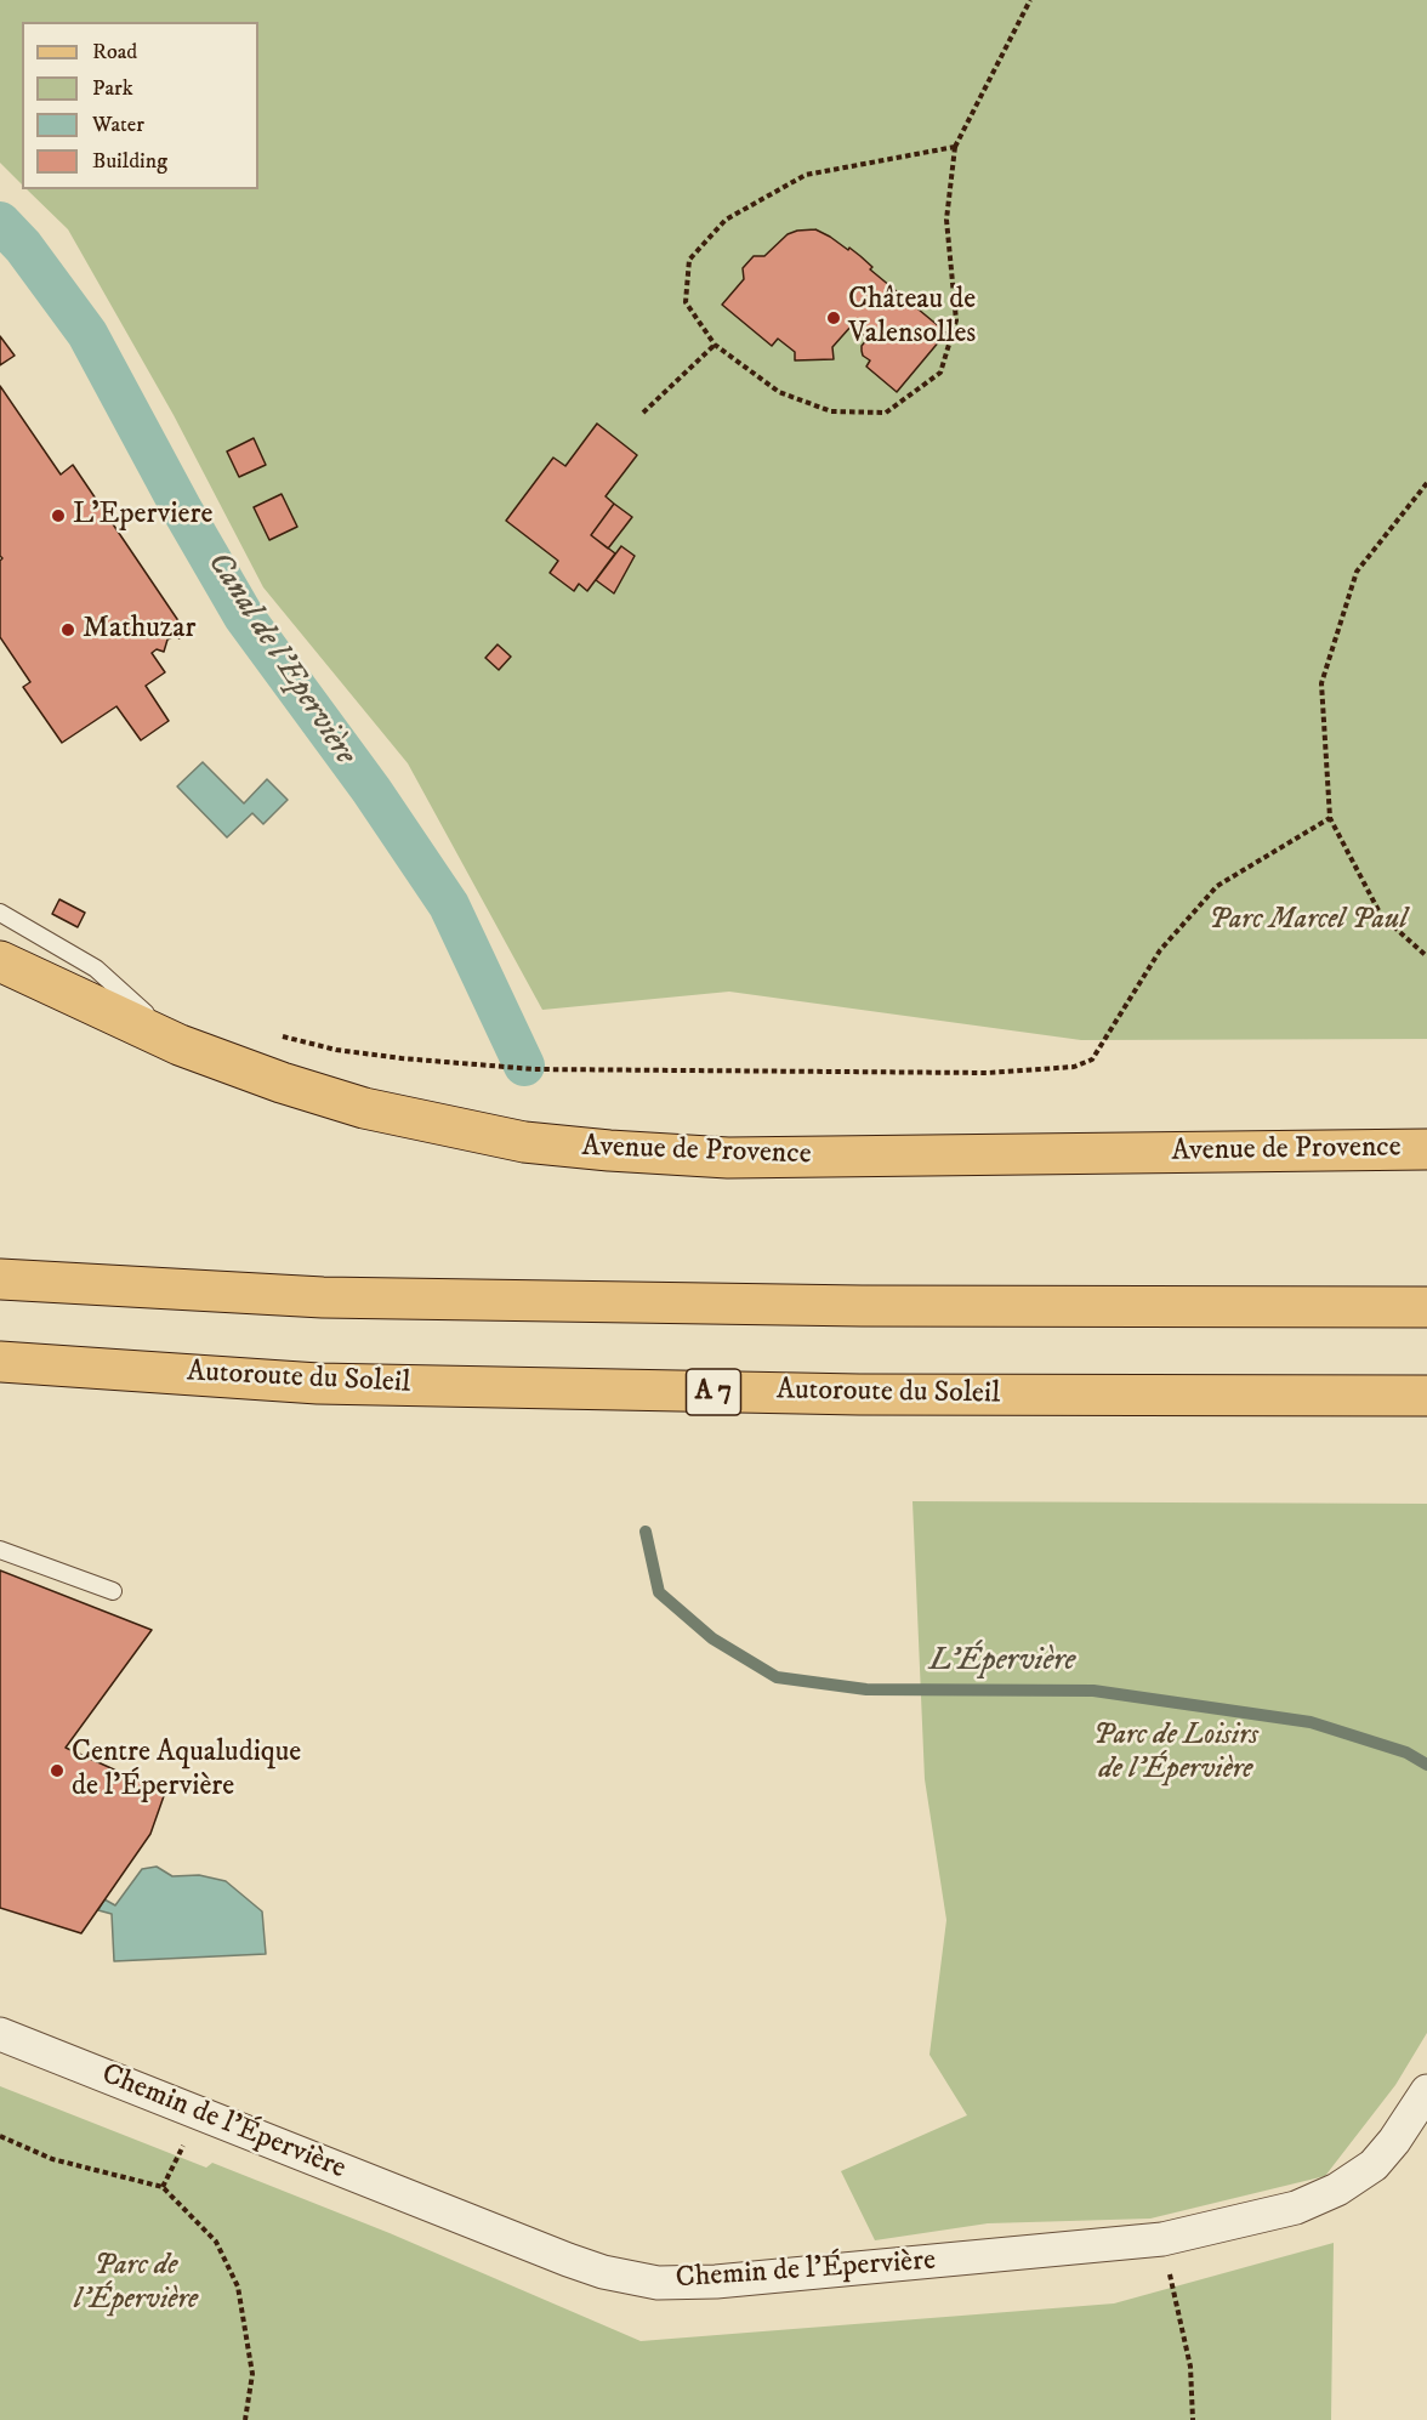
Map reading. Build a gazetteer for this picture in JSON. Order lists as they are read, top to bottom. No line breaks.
{"streets":{"main road":["Avenue de Provence","Autoroute du Soleil","A 7"],"street":["Chemin de l'Épervière"]},"water":["Canal de l'Epervière","L'Épervière"],"parks":["Parc Marcel Paul","Parc de Loisirs de l'Épervière","Parc de l'Épervière"],"places":["Château de Valensolles","L’Eperviere","Mathuzar","Centre Aqualudique de l'Épervière"],"legend":["Road","Park","Water","Building"]}
